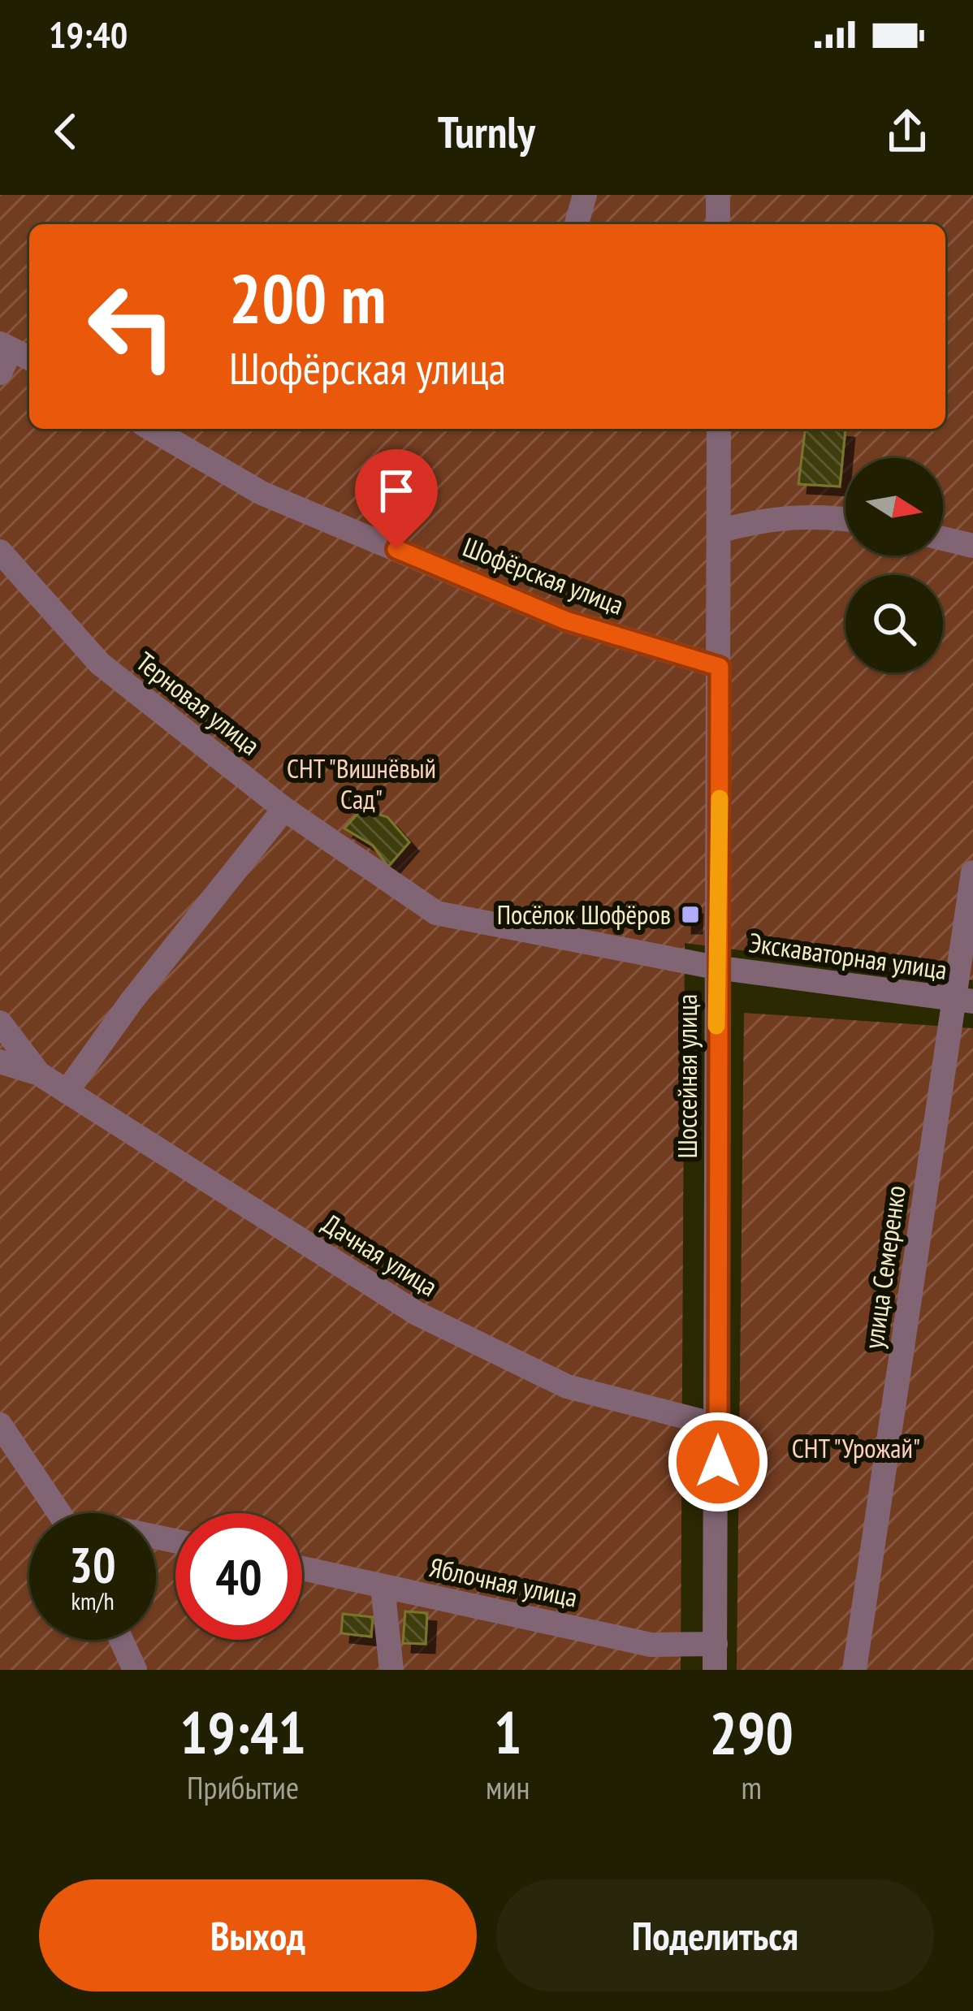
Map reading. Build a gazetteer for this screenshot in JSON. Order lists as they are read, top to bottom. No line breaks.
{"streets":{"street":["Шофёрская улица","Терновая улица","Экскаваторная улица","Шоссейная улица","Дачная улица","улица Семеренко","Яблочная улица"]},"crossings":[["Шофёрская улица","Шоссейная улица"],["Терновая улица","Экскаваторная улица"],["Терновая улица","Шоссейная улица"],["Экскаваторная улица","Шоссейная улица"],["Экскаваторная улица","улица Семеренко"],["Шоссейная улица","Дачная улица"],["Шоссейная улица","Яблочная улица"]],"parks":["СНТ \"Вишнёвый Сад\"","СНТ \"Урожай\""],"places":{"transit":["Посёлок Шофёров"]},"north":"right","page":{"status":"19:40","header":"Turnly","turn":["200 m","Шофёрская улица"],"speed":"30 km/h","limit":"40","eta":["19:41","Прибытие","1","мин","290","m"],"buttons":["Выход","Поделиться"]}}
